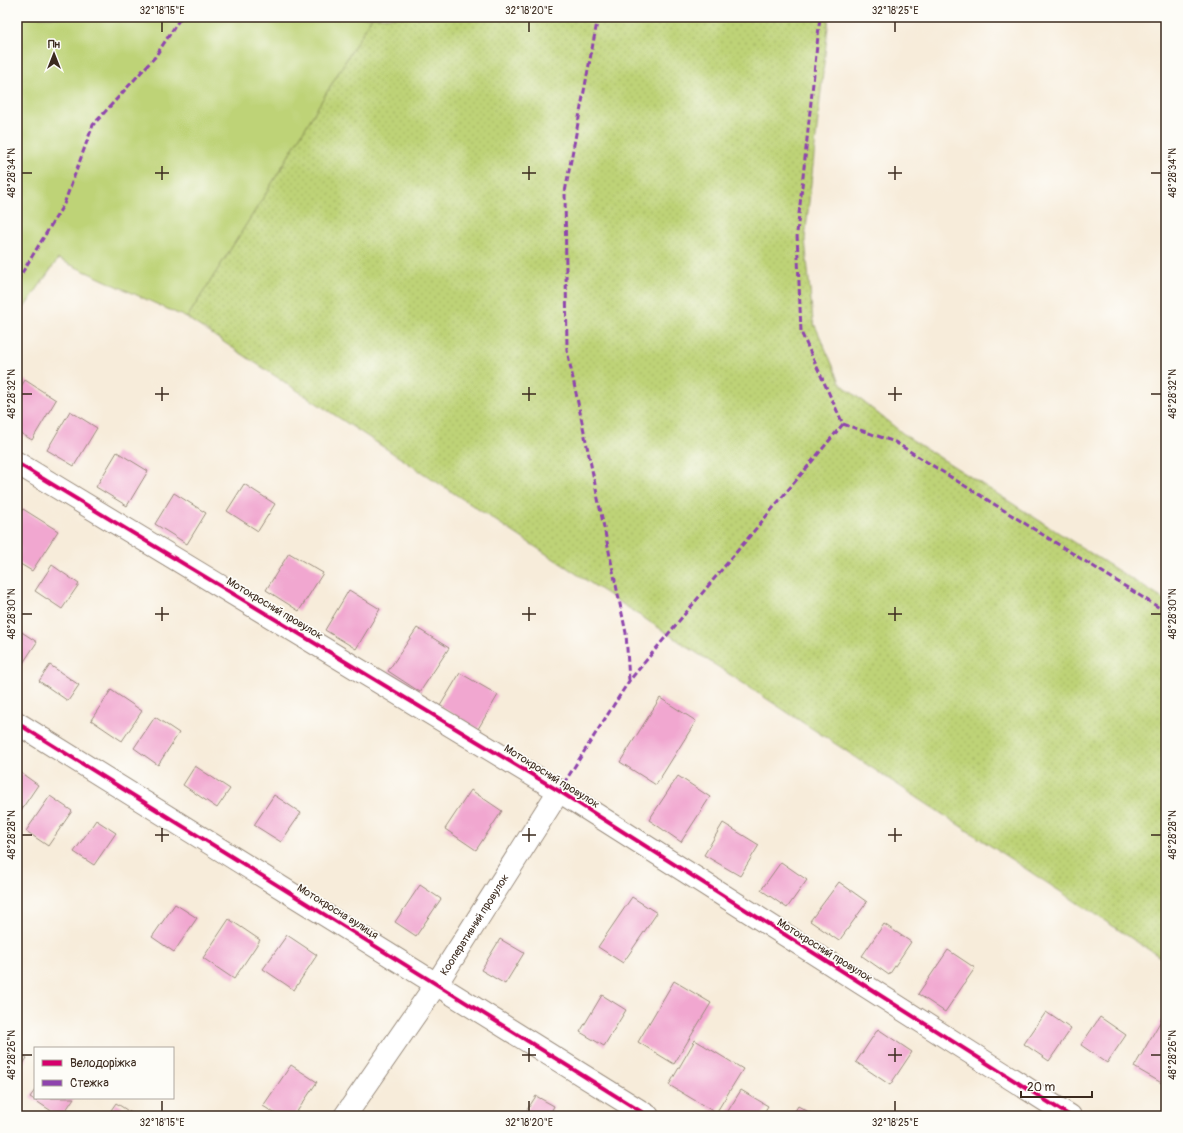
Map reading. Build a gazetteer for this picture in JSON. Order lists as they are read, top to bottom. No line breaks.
{"streets":{"street":["Мотокросний провулок","Мотокросна вулиця","Кооперативний провулок"]},"crossings":[["Мотокросний провулок","Кооперативний провулок"],["Мотокросна вулиця","Кооперативний провулок"]],"legend":["Велодоріжка","Стежка"],"scale_bar":"20 m","north":"top","coordinates":["32°18'15\"E","32°18'20\"E","32°18'25\"E","48°28'34\"N","48°28'32\"N","48°28'30\"N","48°28'28\"N","48°28'26\"N"]}
